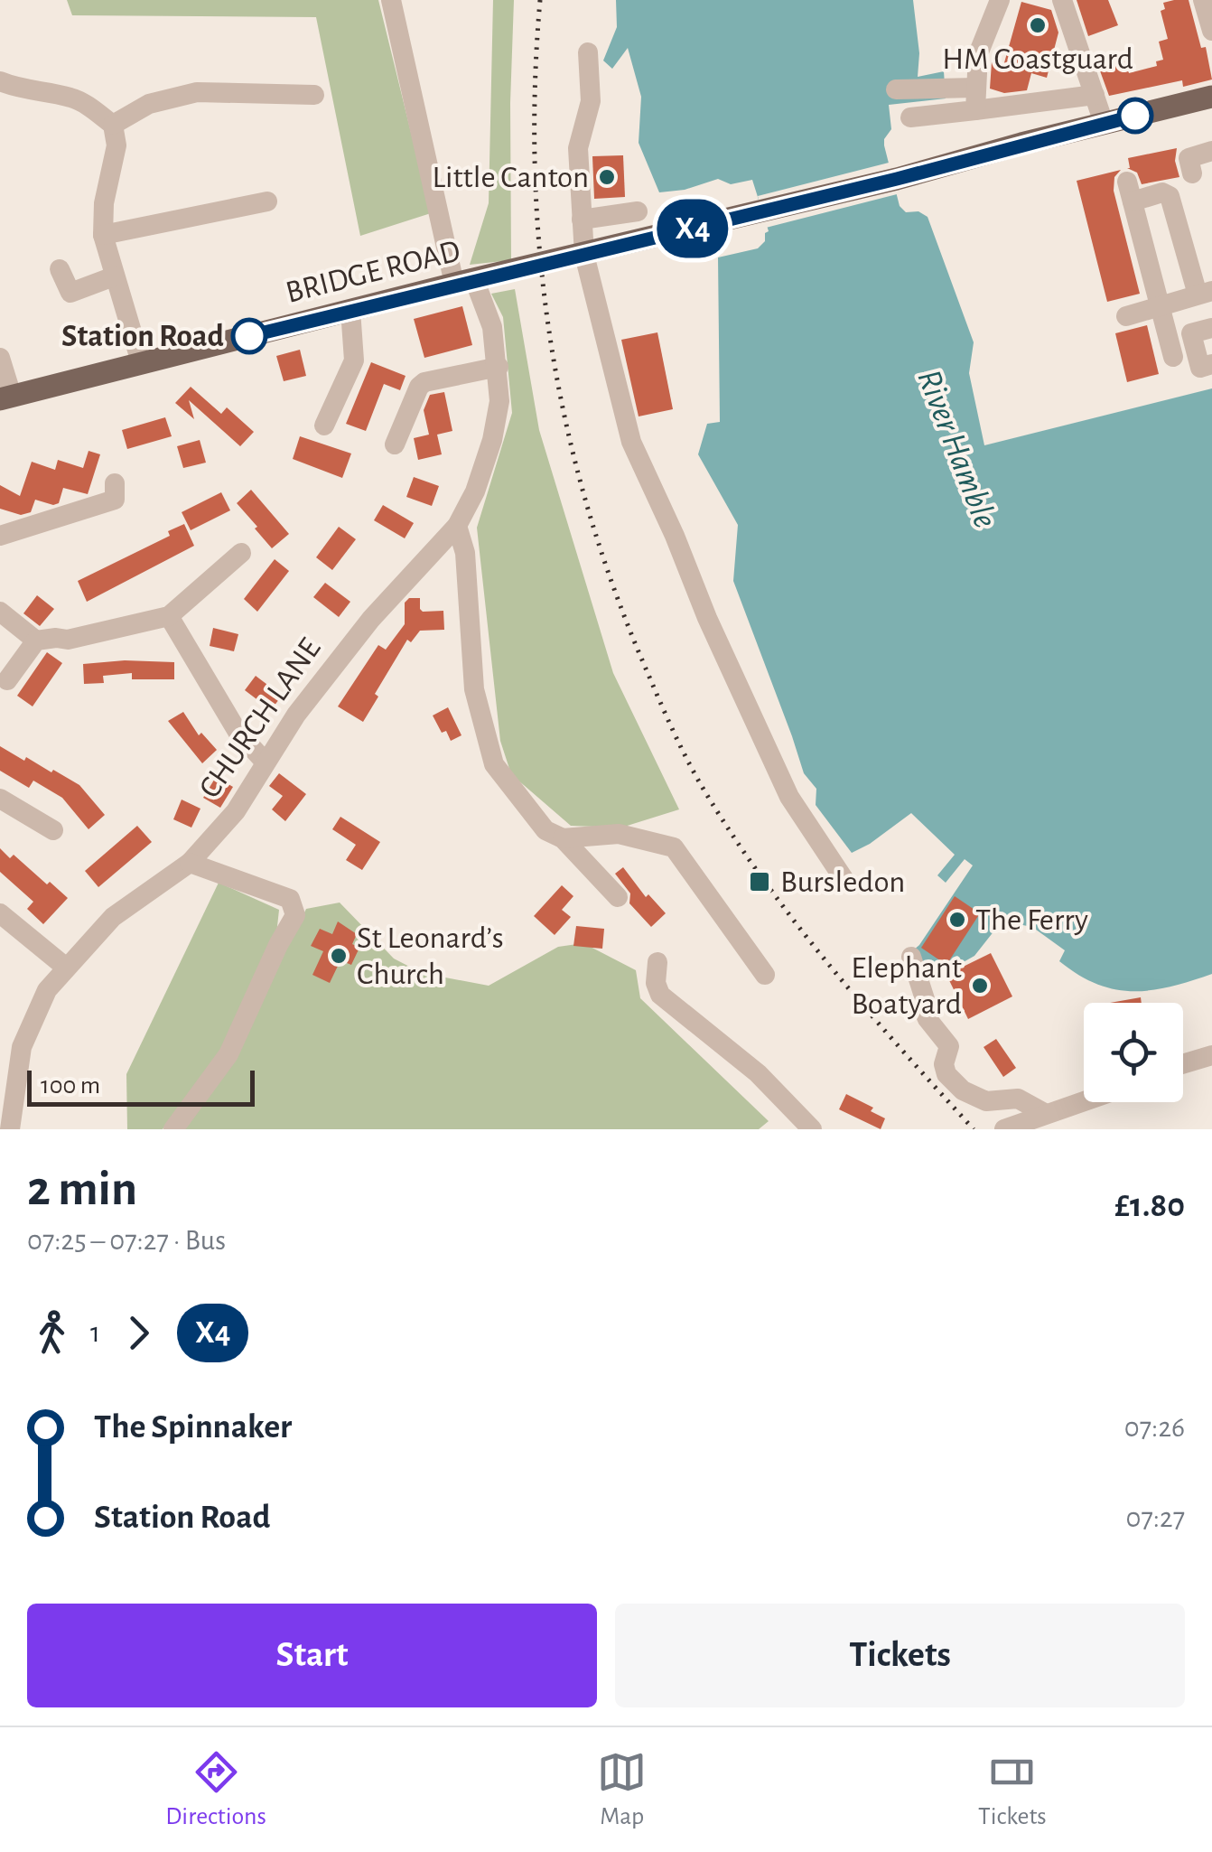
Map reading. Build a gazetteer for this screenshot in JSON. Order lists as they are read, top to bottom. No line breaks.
{"streets":{"main road":["BRIDGE ROAD"],"street":["CHURCH LANE"]},"crossings":[["BRIDGE ROAD","CHURCH LANE"]],"water":["River Hamble"],"places":{"other":["HM Coastguard","Little Canton","Station Road","The Ferry","St Leonard’s Church","Elephant Boatyard"],"transit":["Bursledon"]},"lines":["bus line X4"],"scale_bar":"100 m","page":{"on_map":"X4","scale":"100 m","heading":["2 min","07:25 – 07:27 · Bus","£1.80"],"legs":["1","X4"],"list":[{"name":"The Spinnaker","value":"07:26"},{"name":"Station Road","value":"07:27"}],"buttons":["Start","Tickets"],"tabs":["Directions","Map","Tickets"]}}
